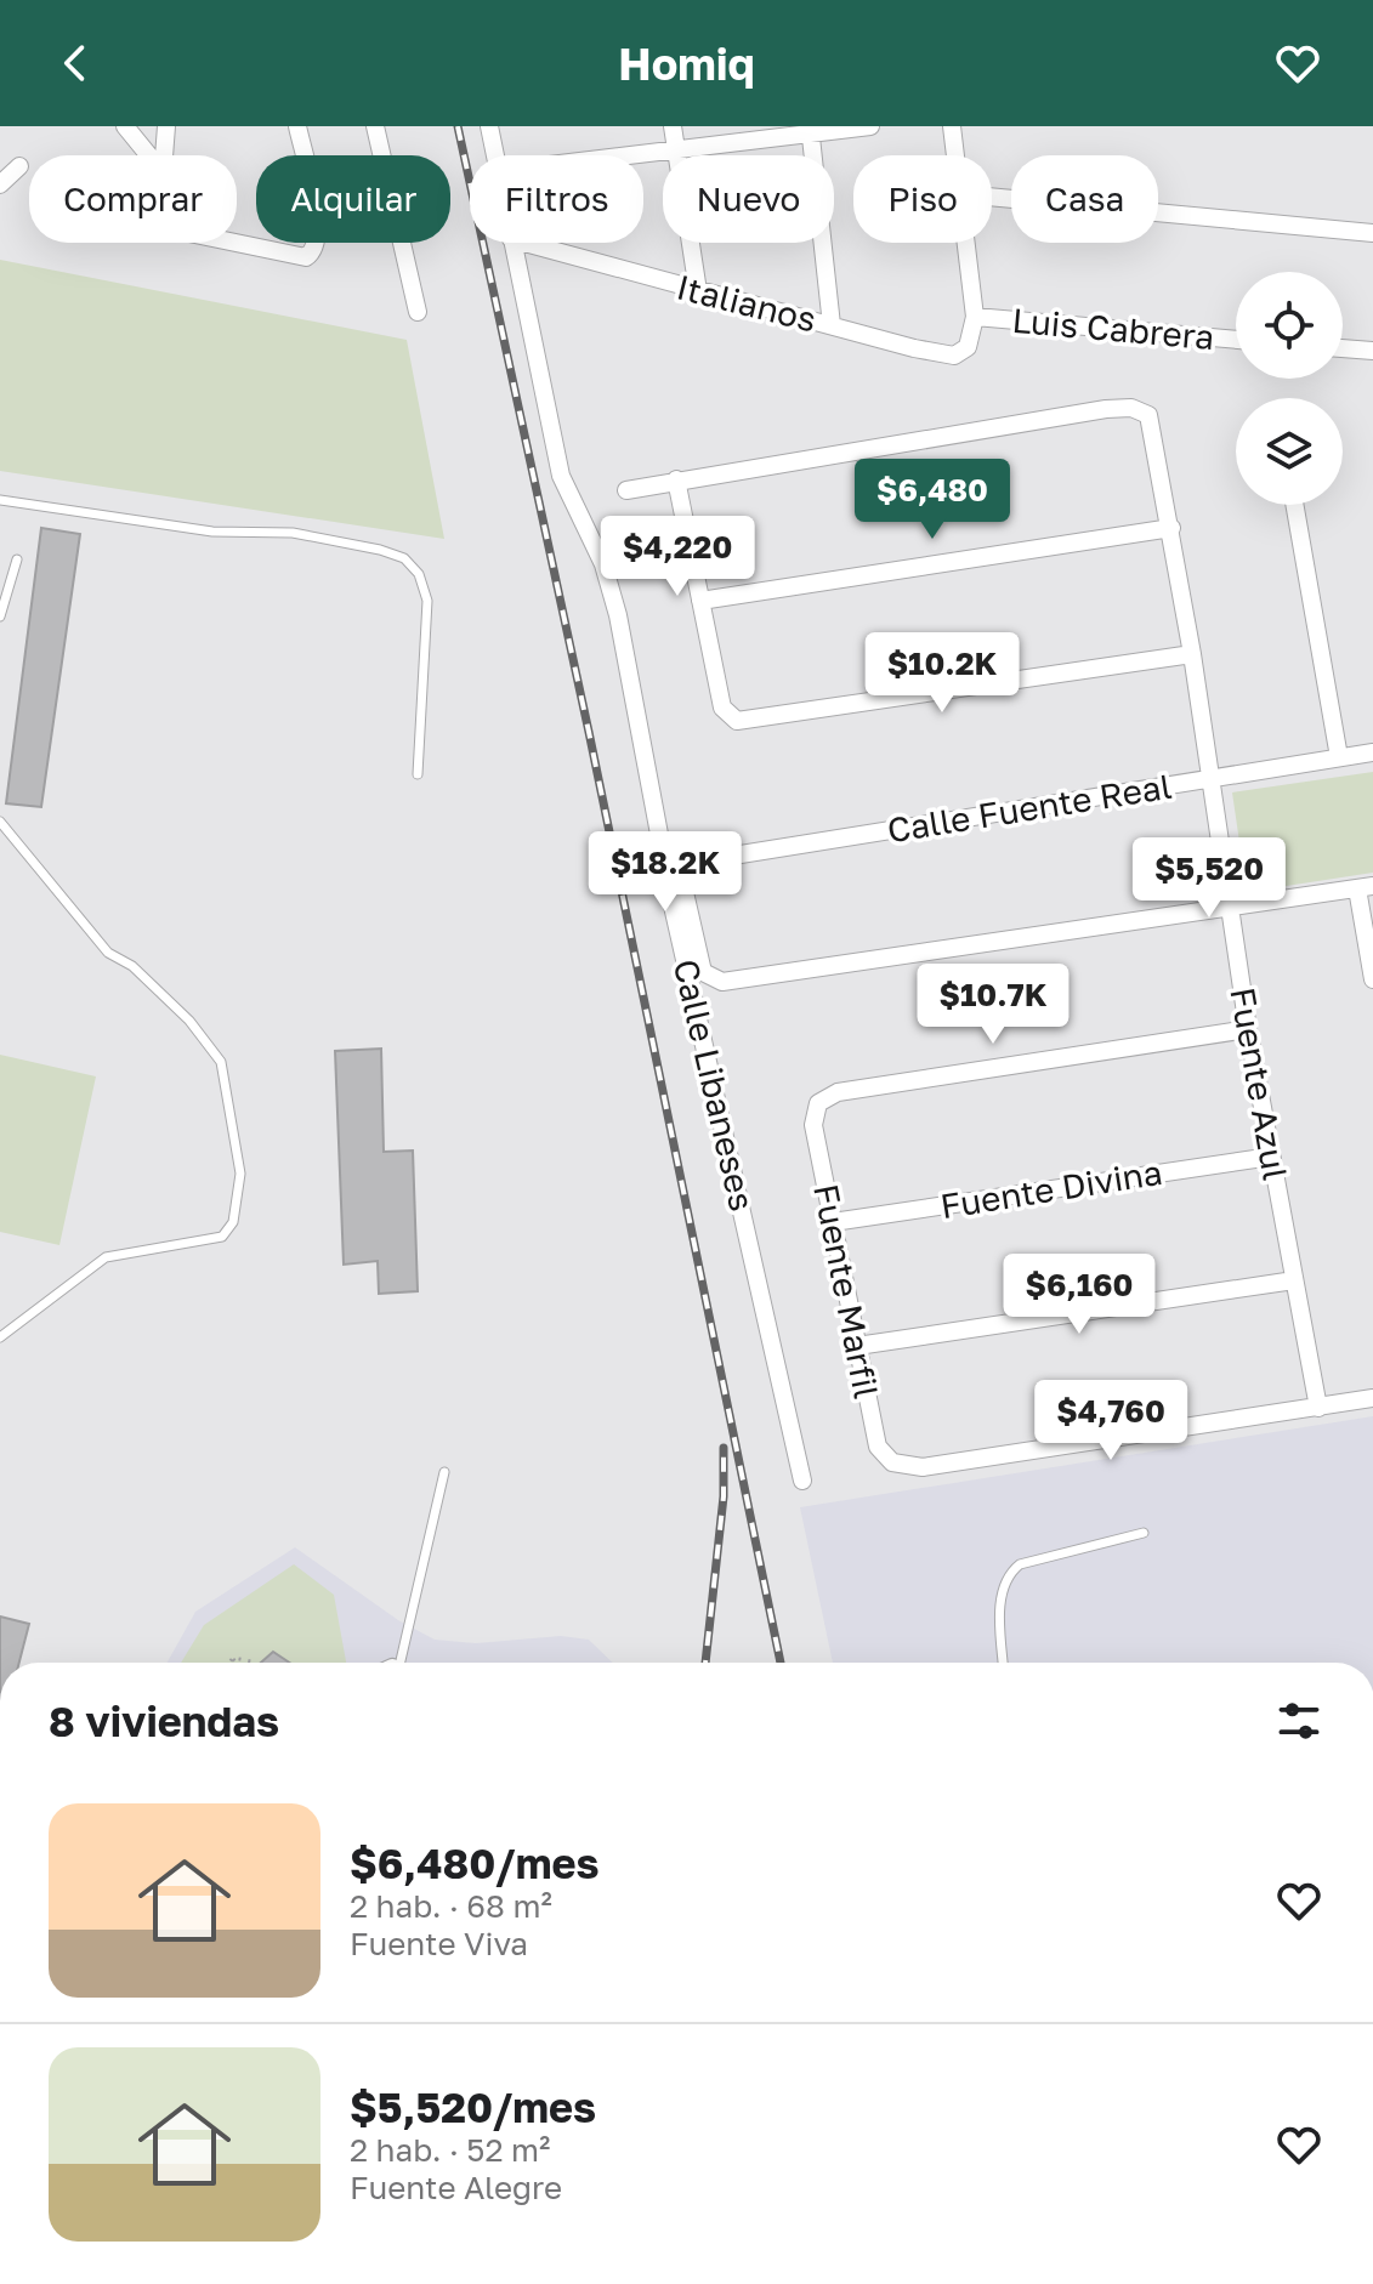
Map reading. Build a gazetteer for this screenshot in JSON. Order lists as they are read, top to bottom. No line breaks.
{"streets":{"street":["Italianos","Luis Cabrera","Calle Fuente Real","Fuente Azul","Calle Libaneses","Fuente Divina","Fuente Marfil"]},"crossings":[["Italianos","Luis Cabrera"],["Calle Fuente Real","Fuente Azul"],["Fuente Azul","Fuente Divina"],["Fuente Azul","Fuente Marfil"],["Fuente Divina","Fuente Marfil"]],"page":{"header":"Homiq","chip":["Comprar","Alquilar","Filtros","Nuevo","Piso","Casa"],"price":["$6,480","$4,220","$10.2K","$18.2K","$5,520","$10.7K","$6,160","$4,760"],"heading":"8 viviendas","list":[{"name":"$6,480/mes","note":"2 hab. · 68 m² · Fuente Viva"},{"name":"$5,520/mes","note":"2 hab. · 52 m² · Fuente Alegre"}]}}
